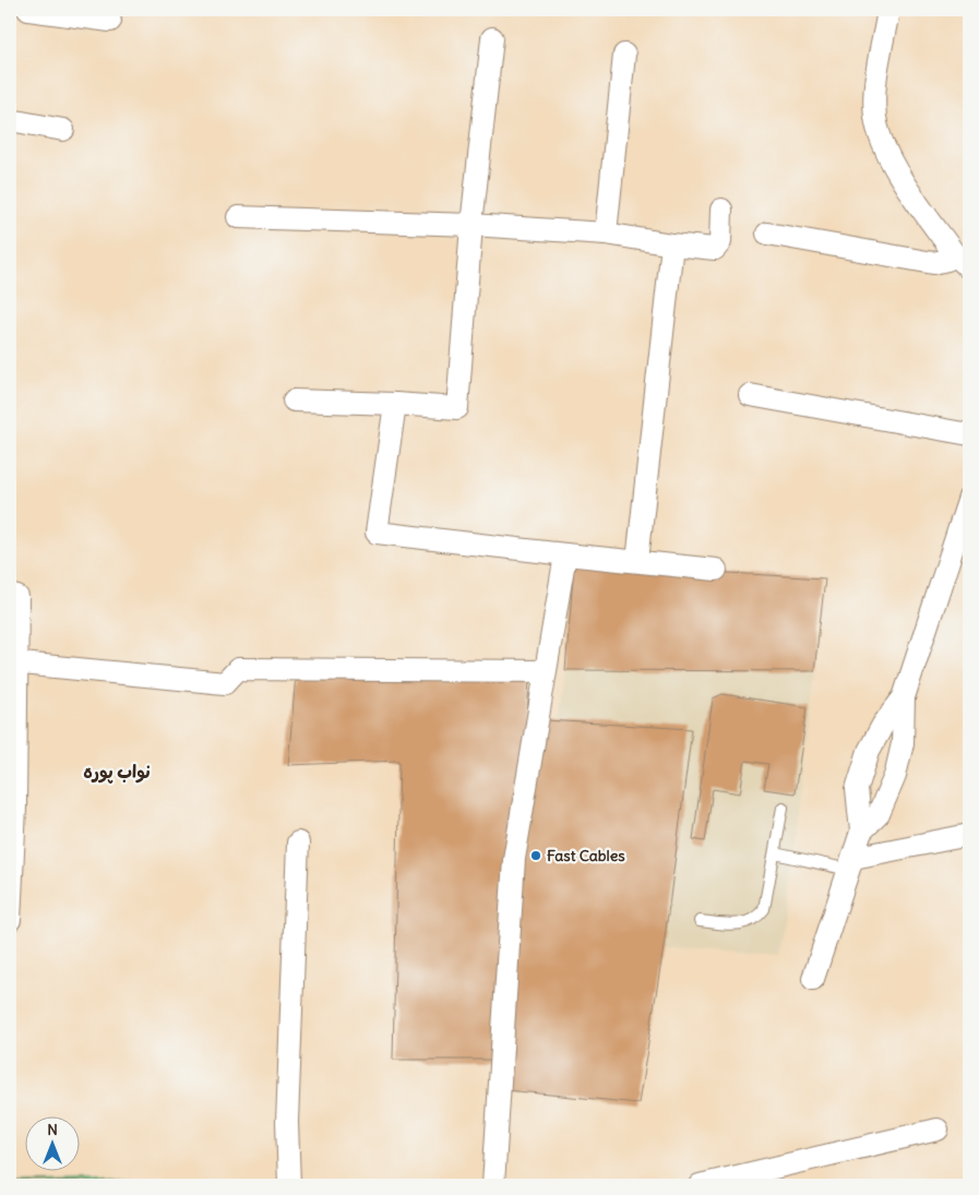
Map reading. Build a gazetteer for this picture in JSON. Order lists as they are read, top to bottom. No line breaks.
{"districts":["نواب پورہ"],"places":["Fast Cables"],"north":"top"}
